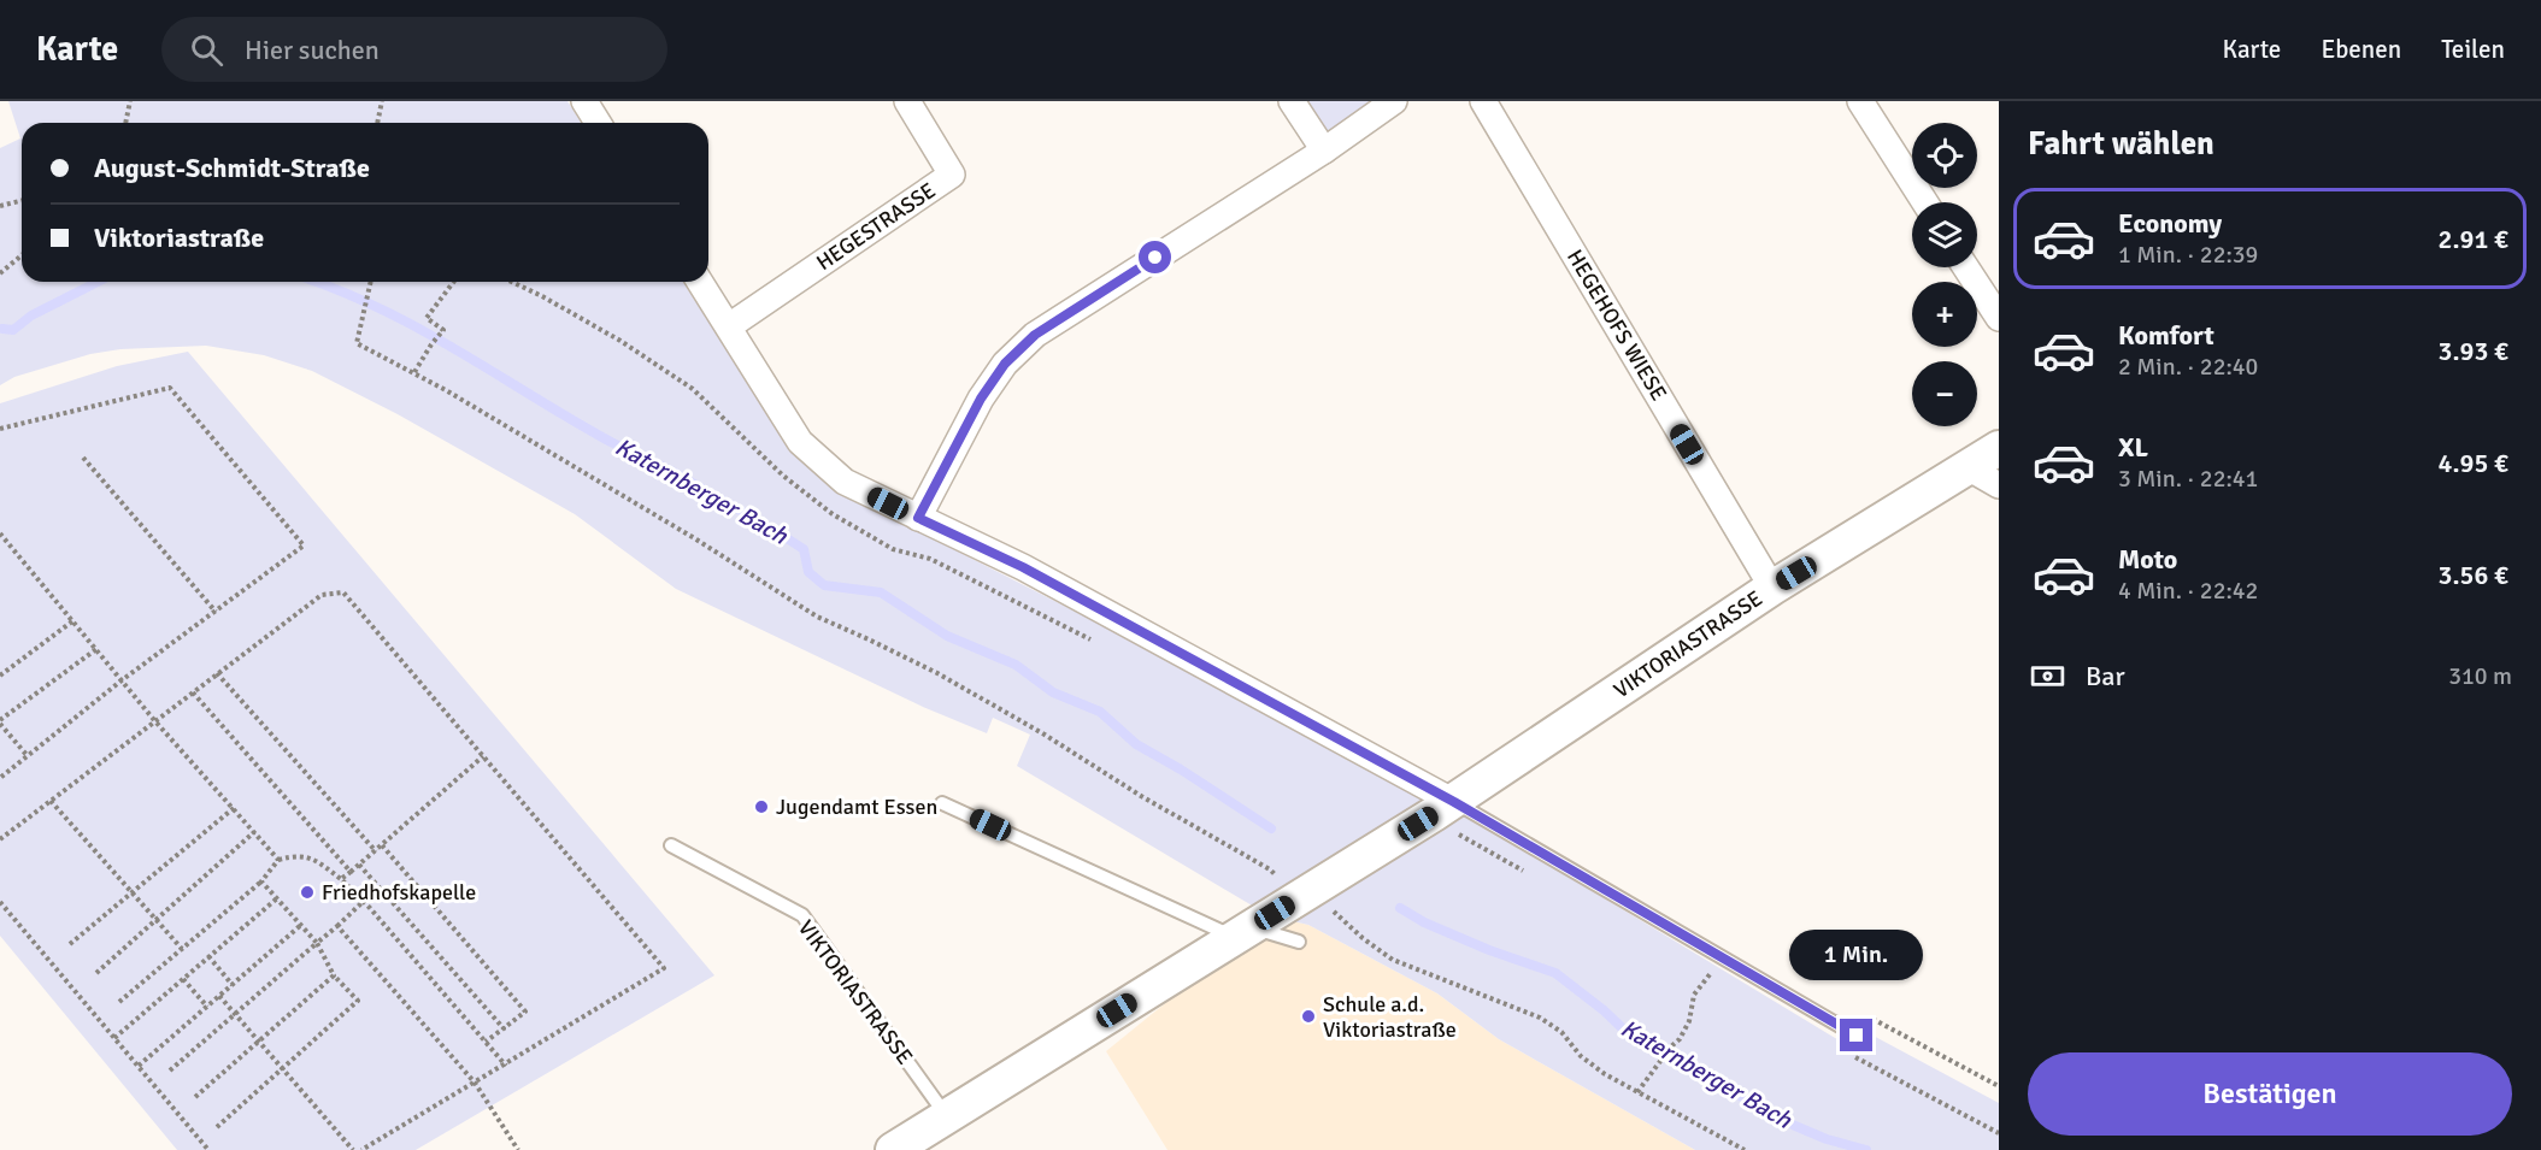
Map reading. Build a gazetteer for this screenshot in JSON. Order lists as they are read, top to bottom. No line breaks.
{"streets":{"street":["HEGESTRASSE","HEGEHOFS WIESE","VIKTORIASTRASSE"]},"crossings":[["HEGEHOFS WIESE","VIKTORIASTRASSE"]],"water":["Katernberger Bach"],"places":["Jugendamt Essen","Friedhofskapelle","Schule a.d. Viktoriastraße"],"page":{"header":"Karte","search":"Hier suchen","nav":["Karte","Ebenen","Teilen"],"heading":"Fahrt wählen","map_buttons":["+","−"],"banner":["August-Schmidt-Straße","Viktoriastraße"],"list":[{"name":"Economy","note":"1 Min. · 22:39","value":"2.91 €"},{"name":"Komfort","note":"2 Min. · 22:40","value":"3.93 €"},{"name":"XL","note":"3 Min. · 22:41","value":"4.95 €"},{"name":"Moto","note":"4 Min. · 22:42","value":"3.56 €"}],"pay":["Bar","310 m"],"bubble":"1 Min.","buttons":"Bestätigen"}}
